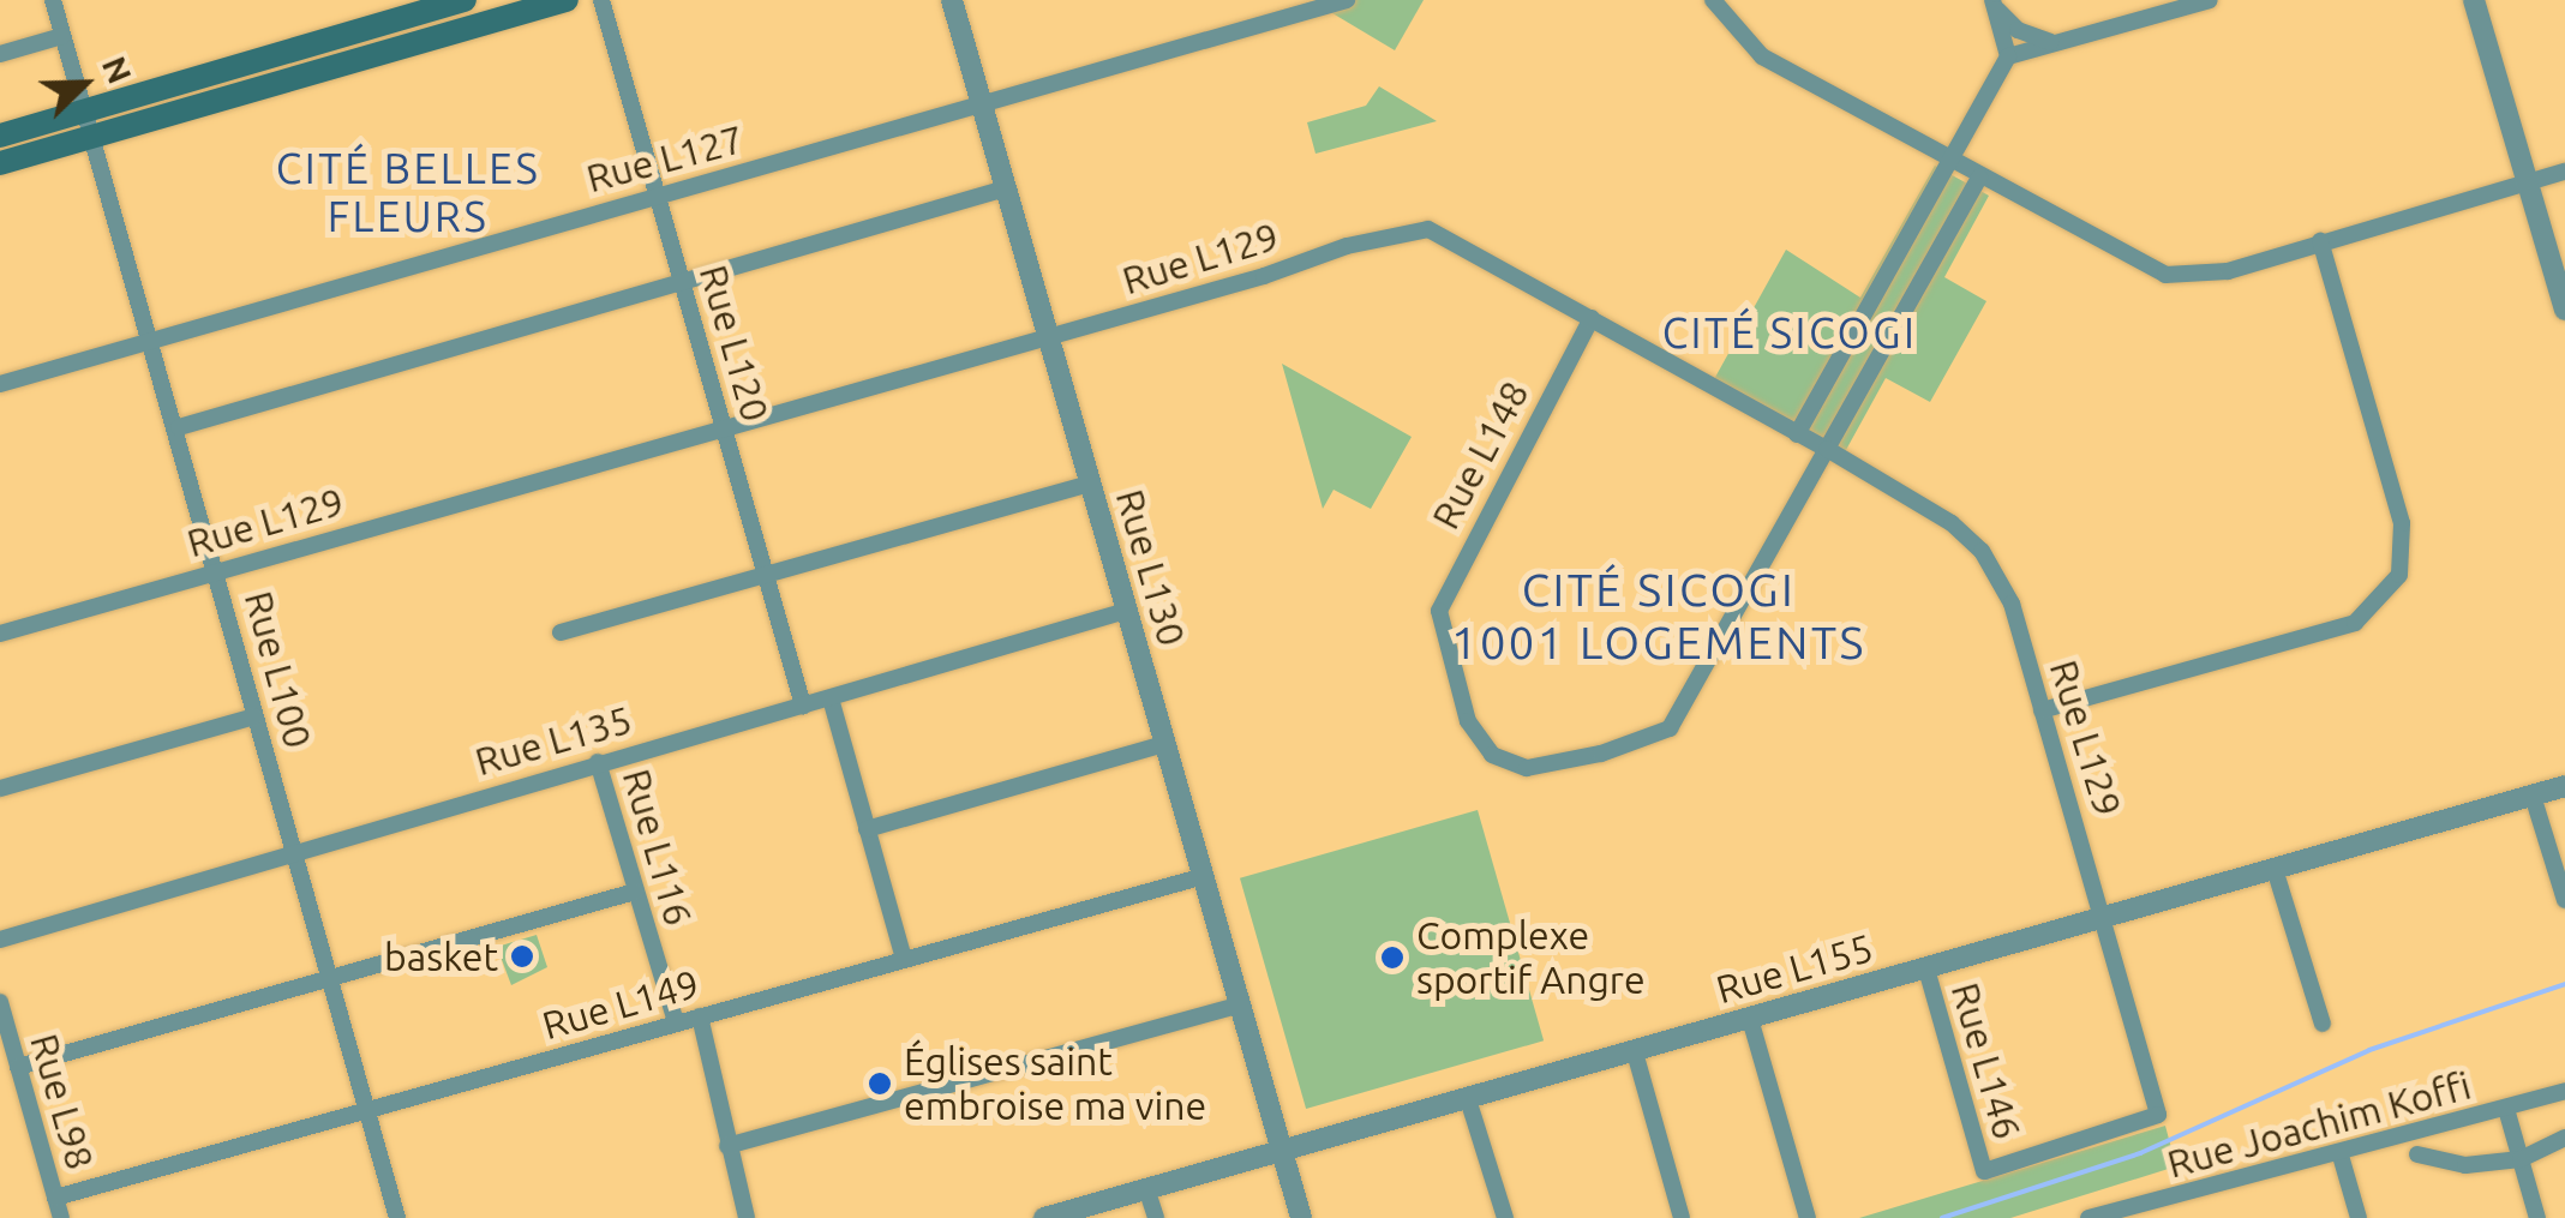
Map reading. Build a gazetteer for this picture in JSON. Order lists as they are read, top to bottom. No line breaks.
{"streets":{"street":["Rue L127","Rue L129","Rue L120","Rue L148","Rue L130","Rue L100","Rue L135","Rue L116","Rue L155","Rue L149","Rue L146","Rue L98","Rue Joachim Koffi"]},"crossings":[["Rue L127","Rue L120"],["Rue L127","Rue L130"],["Rue L127","Rue L100"],["Rue L129","Rue L120"],["Rue L129","Rue L148"],["Rue L129","Rue L130"],["Rue L129","Rue L100"],["Rue L129","Rue L155"],["Rue L129","Rue L146"],["Rue L120","Rue L135"],["Rue L130","Rue L135"],["Rue L130","Rue L155"],["Rue L130","Rue L149"],["Rue L100","Rue L135"],["Rue L100","Rue L149"],["Rue L135","Rue L116"],["Rue L116","Rue L149"],["Rue L155","Rue L146"],["Rue L149","Rue L98"]],"districts":["CITÉ BELLES FLEURS","CITÉ SICOGI","CITÉ SICOGI 1001 LOGEMENTS"],"places":["basket","Complexe sportif Angre","Églises saint embroise ma vine"],"north":"top right"}
